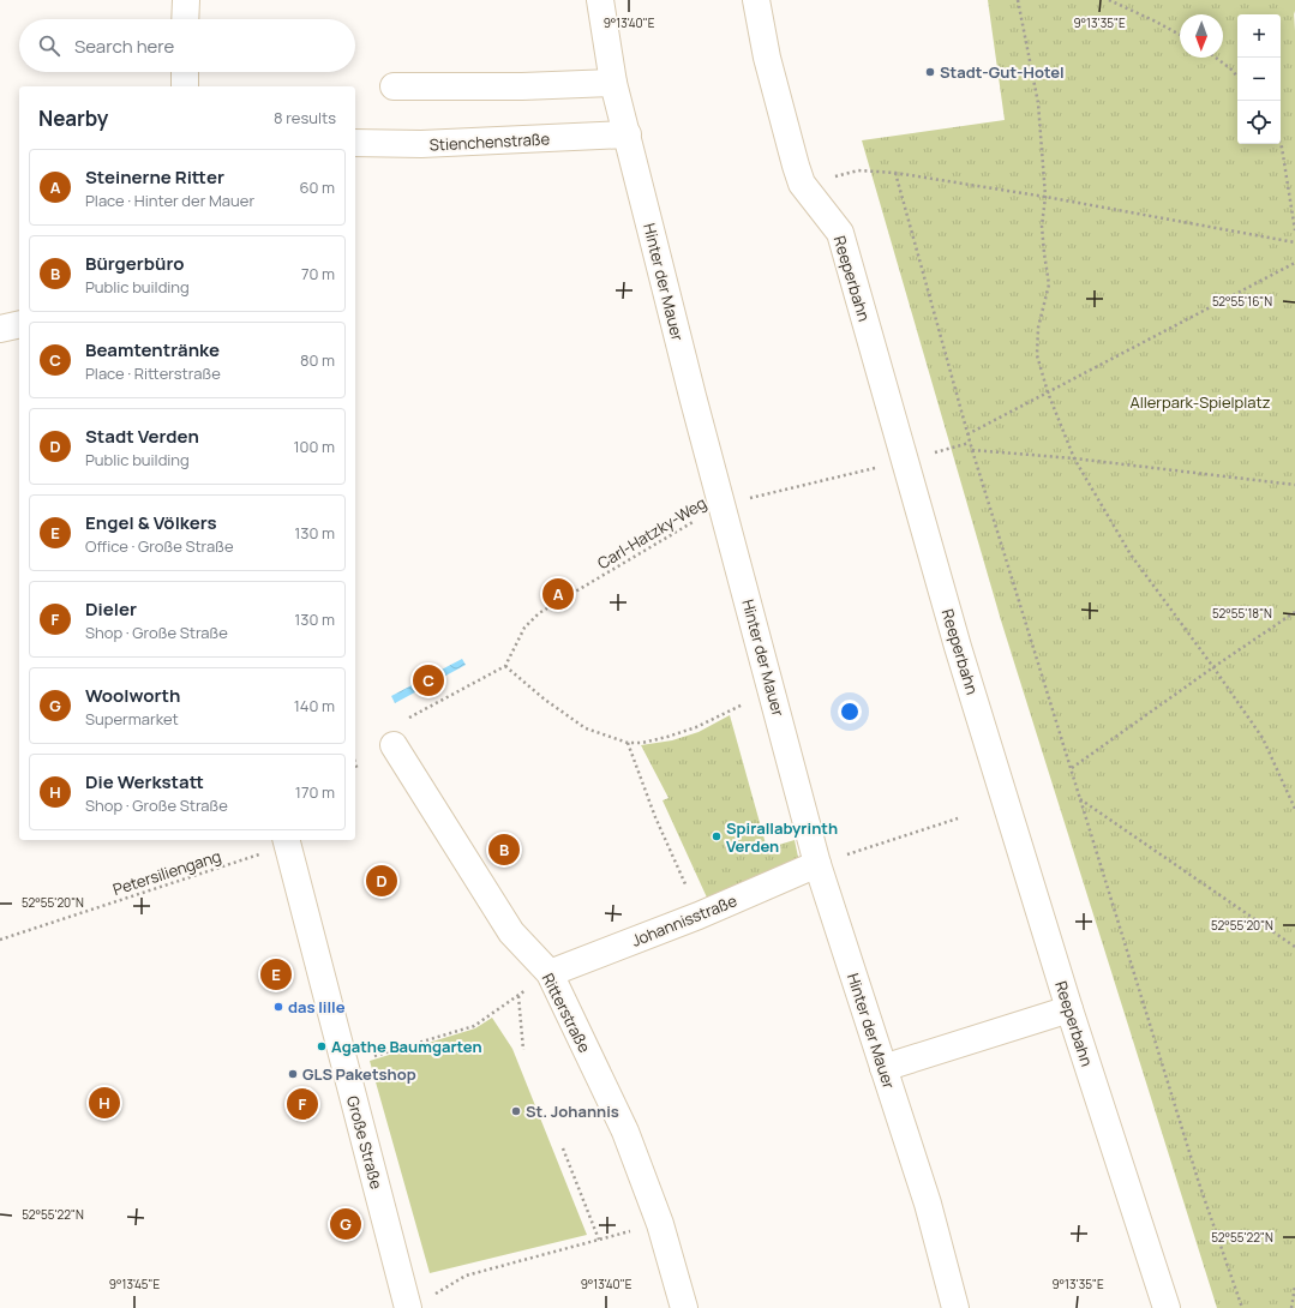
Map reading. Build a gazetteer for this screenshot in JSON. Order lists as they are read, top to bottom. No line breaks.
{"streets":{"street":["Stienchenstraße","Reeperbahn","Hinter der Mauer","Johannisstraße","Ritterstraße","Große Straße"],"path":["Carl-Hatzky-Weg","Petersiliengang"]},"crossings":[["Stienchenstraße","Hinter der Mauer"],["Reeperbahn","Carl-Hatzky-Weg"],["Hinter der Mauer","Carl-Hatzky-Weg"],["Hinter der Mauer","Johannisstraße"],["Petersiliengang","Große Straße"],["Johannisstraße","Ritterstraße"]],"parks":["Allerpark-Spielplatz"],"places":["Stadt-Gut-Hotel","Spirallabyrinth Verden","das lille","Agathe Baumgarten","GLS Paketshop","St. Johannis"],"north":"bottom","page":{"map_buttons":["+","−"],"search":"Search here","heading":["Nearby","8 results"],"list":[{"mark":"A","name":"Steinerne Ritter","note":"Place · Hinter der Mauer","value":"60 m"},{"mark":"B","name":"Bürgerbüro","note":"Public building","value":"70 m"},{"mark":"C","name":"Beamtentränke","note":"Place · Ritterstraße","value":"80 m"},{"mark":"D","name":"Stadt Verden","note":"Public building","value":"100 m"},{"mark":"E","name":"Engel & Völkers","note":"Office · Große Straße","value":"130 m"},{"mark":"F","name":"Dieler","note":"Shop · Große Straße","value":"130 m"},{"mark":"G","name":"Woolworth","note":"Supermarket","value":"140 m"},{"mark":"H","name":"Die Werkstatt","note":"Shop · Große Straße","value":"170 m"}],"pins":["A","C","B","D","E","H","F","G"]},"coordinates":["9°13'40\"E","9°13'35\"E","52°55'16\"N","52°55'18\"N","52°55'20\"N","52°55'22\"N","9°13'45\"E"]}
